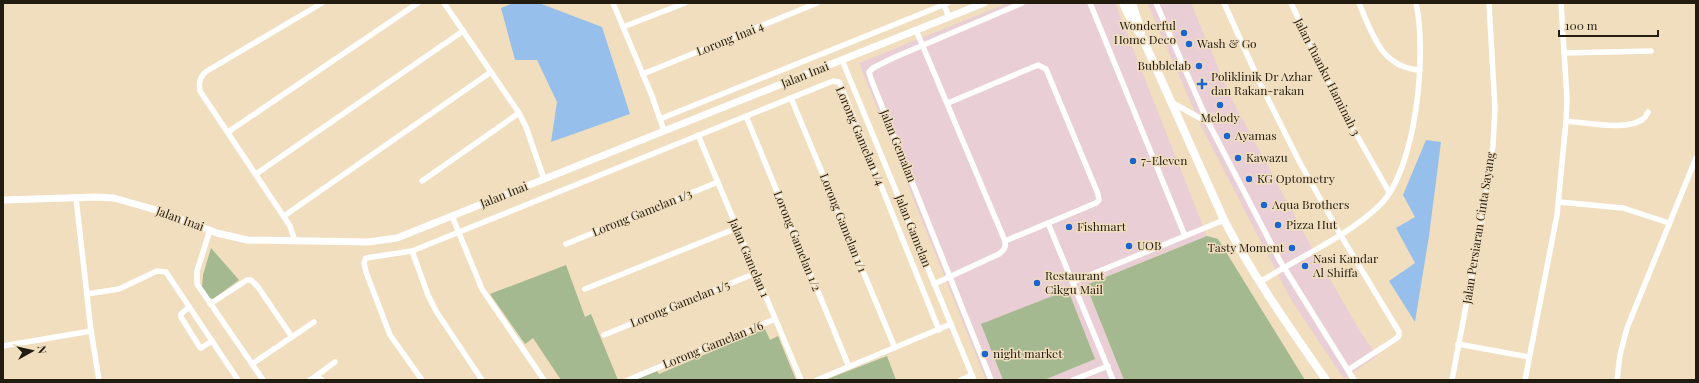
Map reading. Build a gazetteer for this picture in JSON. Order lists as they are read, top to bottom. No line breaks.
{"streets":{"street":["Lorong Inai 4","Jalan Inai","Jalan Tuanku Haminah 3","Lorong Gamelan 1/4","Jalan Gemalan","Lorong Gamelan 1/3","Lorong Gamelan 1/1","Jalan Persiaran Cinta Sayang","Jalan Gamelan","Lorong Gamelan 1/2","Jalan Gamelan 1","Lorong Gamelan 1/5","Lorong Gamelan 1/6"]},"crossings":[["Jalan Inai","Jalan Gamelan"],["Lorong Gamelan 1/4","Lorong Gamelan 1/1"],["Lorong Gamelan 1/4","Lorong Gamelan 1/2"],["Lorong Gamelan 1/4","Jalan Gamelan 1"],["Lorong Gamelan 1/3","Jalan Gamelan 1"],["Jalan Gamelan 1","Lorong Gamelan 1/5"],["Jalan Gamelan 1","Lorong Gamelan 1/6"]],"places":{"other":["Wonderful Home Deco","Wash & Go","Bubblelab","Melody","Ayamas","Kawazu","7-Eleven","KG Optometry","Aqua Brothers","Pizza Hut","Fishmart","UOB","Tasty Moment","Nasi Kandar Al Shiffa","Restaurant Cikgu Mail","night market"],"health":["Poliklinik Dr Azhar dan Rakan-rakan"]},"scale_bar":"100 m","north":"right"}
